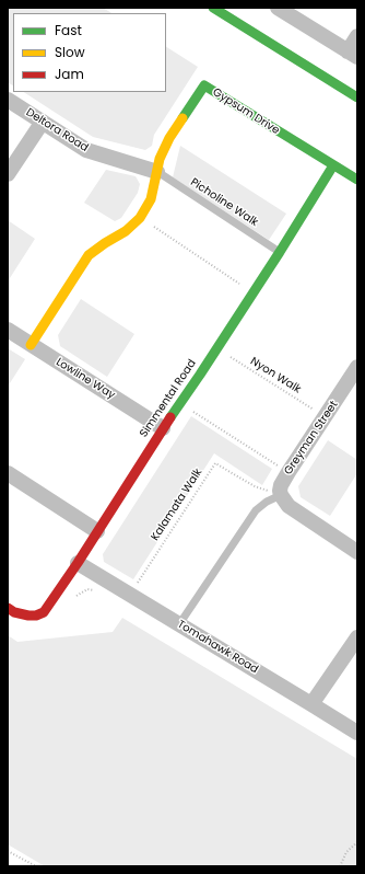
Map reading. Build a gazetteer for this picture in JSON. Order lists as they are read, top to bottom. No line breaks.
{"streets":{"street":["Gypsum Drive","Deltora Road","Lowline Way","Simmental Road","Greyman Street","Tomahawk Road"],"lane":["Picholine Walk"],"path":["Nyon Walk","Kalamata Walk"]},"crossings":[["Gypsum Drive","Deltora Road"],["Gypsum Drive","Picholine Walk"],["Gypsum Drive","Lowline Way"],["Gypsum Drive","Simmental Road"],["Deltora Road","Picholine Walk"],["Picholine Walk","Simmental Road"],["Nyon Walk","Simmental Road"],["Nyon Walk","Greyman Street"],["Lowline Way","Simmental Road"],["Simmental Road","Tomahawk Road"],["Kalamata Walk","Tomahawk Road"]],"legend":["Fast","Slow","Jam"]}
